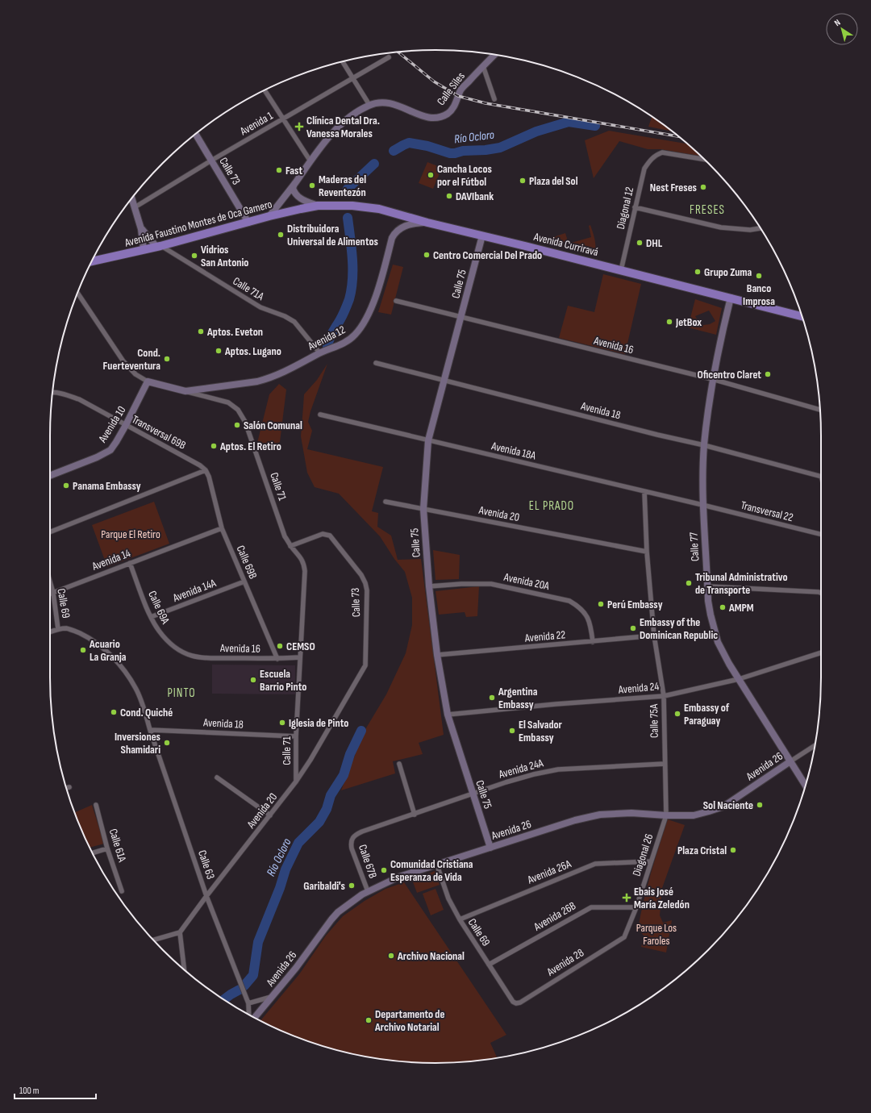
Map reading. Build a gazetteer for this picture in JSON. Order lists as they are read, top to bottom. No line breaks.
{"streets":{"highway":["Avenida Faustino Montes de Oca Gamero","Avenida Curriravá"],"street":["Calle Siles","Avenida 1","Calle 73","Diagonal 12","Calle 75","Calle 71A","Avenida 12","Avenida 16","Avenida 18","Avenida 10","Transversal 69B","Avenida 18A","Calle 71","Transversal 22","Avenida 20","Calle 77","Avenida 14","Calle 69B","Avenida 20A","Avenida 14A","Calle 69","Calle 69A","Avenida 22","Avenida 24","Calle 75A","Avenida 26","Avenida 24A","Calle 61A","Diagonal 26","Calle 67B","Calle 63","Avenida 26A","Avenida 26B","Avenida 28"]},"crossings":[["Calle Siles","Avenida Faustino Montes de Oca Gamero"],["Avenida 1","Calle 73"],["Calle 73","Avenida Faustino Montes de Oca Gamero"],["Calle 73","Calle 71"],["Calle 73","Avenida 20"],["Diagonal 12","Avenida Curriravá"],["Avenida Faustino Montes de Oca Gamero","Avenida Curriravá"],["Avenida Faustino Montes de Oca Gamero","Calle 71A"],["Avenida Curriravá","Calle 75"],["Avenida Curriravá","Avenida 12"],["Avenida Curriravá","Calle 77"],["Calle 75","Avenida 16"],["Calle 75","Avenida 18"],["Calle 75","Avenida 18A"],["Calle 75","Avenida 20"],["Calle 75","Avenida 20A"],["Calle 75","Avenida 22"],["Calle 75","Avenida 24"],["Calle 75","Avenida 26"],["Calle 75","Avenida 24A"],["Calle 71A","Avenida 12"],["Avenida 12","Calle 71"],["Avenida 16","Calle 71"],["Avenida 16","Calle 77"],["Avenida 16","Calle 69B"],["Avenida 16","Calle 69A"],["Avenida 18","Calle 71"],["Avenida 18","Calle 77"],["Avenida 18","Calle 63"],["Avenida 10","Transversal 69B"],["Avenida 10","Calle 71"],["Transversal 69B","Calle 69B"],["Avenida 18A","Transversal 22"],["Avenida 18A","Calle 77"],["Avenida 18A","Calle 75A"],["Calle 71","Avenida 20"],["Transversal 22","Calle 77"],["Avenida 20","Calle 75A"],["Avenida 20","Calle 63"],["Calle 77","Avenida 24"],["Calle 77","Avenida 26"],["Avenida 14","Calle 69B"],["Avenida 14","Calle 69"],["Avenida 14","Calle 69A"],["Calle 69B","Avenida 14A"],["Avenida 20A","Avenida 22"],["Avenida 14A","Calle 69A"],["Calle 69","Avenida 26"],["Calle 69","Calle 63"],["Calle 69","Avenida 26A"],["Calle 69","Avenida 26B"],["Calle 69","Avenida 28"],["Avenida 22","Calle 75A"],["Avenida 24","Calle 75A"],["Calle 75A","Avenida 26"],["Calle 75A","Avenida 24A"],["Calle 75A","Diagonal 26"],["Avenida 26","Diagonal 26"],["Avenida 26","Calle 67B"],["Avenida 24A","Calle 67B"],["Diagonal 26","Avenida 26A"],["Diagonal 26","Avenida 26B"],["Diagonal 26","Avenida 28"]],"districts":["FRESES","EL PRADO","PINTO"],"water":["Río Ocloro"],"parks":["Parque El Retiro","Parque Los Faroles"],"places":{"health":["Clínica Dental Dra. Vanessa Morales","Ebais José María Zeledón"],"other":["Fast","Cancha Locos por el Fútbol","Plaza del Sol","Maderas del Reventezón","Nest Freses","DAVIbank","Distribuidora Universal de Alimentos","DHL","Centro Comercial Del Prado","Vidrios San Antonio","Grupo Zuma","Banco Improsa","JetBox","Aptos. Eveton","Aptos. Lugano","Cond. Fuerteventura","Oficentro Claret","Salón Comunal","Aptos. El Retiro","Panama Embassy","Tribunal Administrativo de Transporte","Perú Embassy","AMPM","Embassy of the Dominican Republic","CEMSO","Acuario La Granja","Escuela Barrio Pinto","Argentina Embassy","Cond. Quiché","Embassy of Paraguay","Iglesia de Pinto","El Salvador Embassy","Inversiones Shamidari","Sol Naciente","Plaza Cristal","Comunidad Cristiana Esperanza de Vida","Garibaldi's","Archivo Nacional","Departamento de Archivo Notarial"]},"scale_bar":"100 m","north":"top left"}
